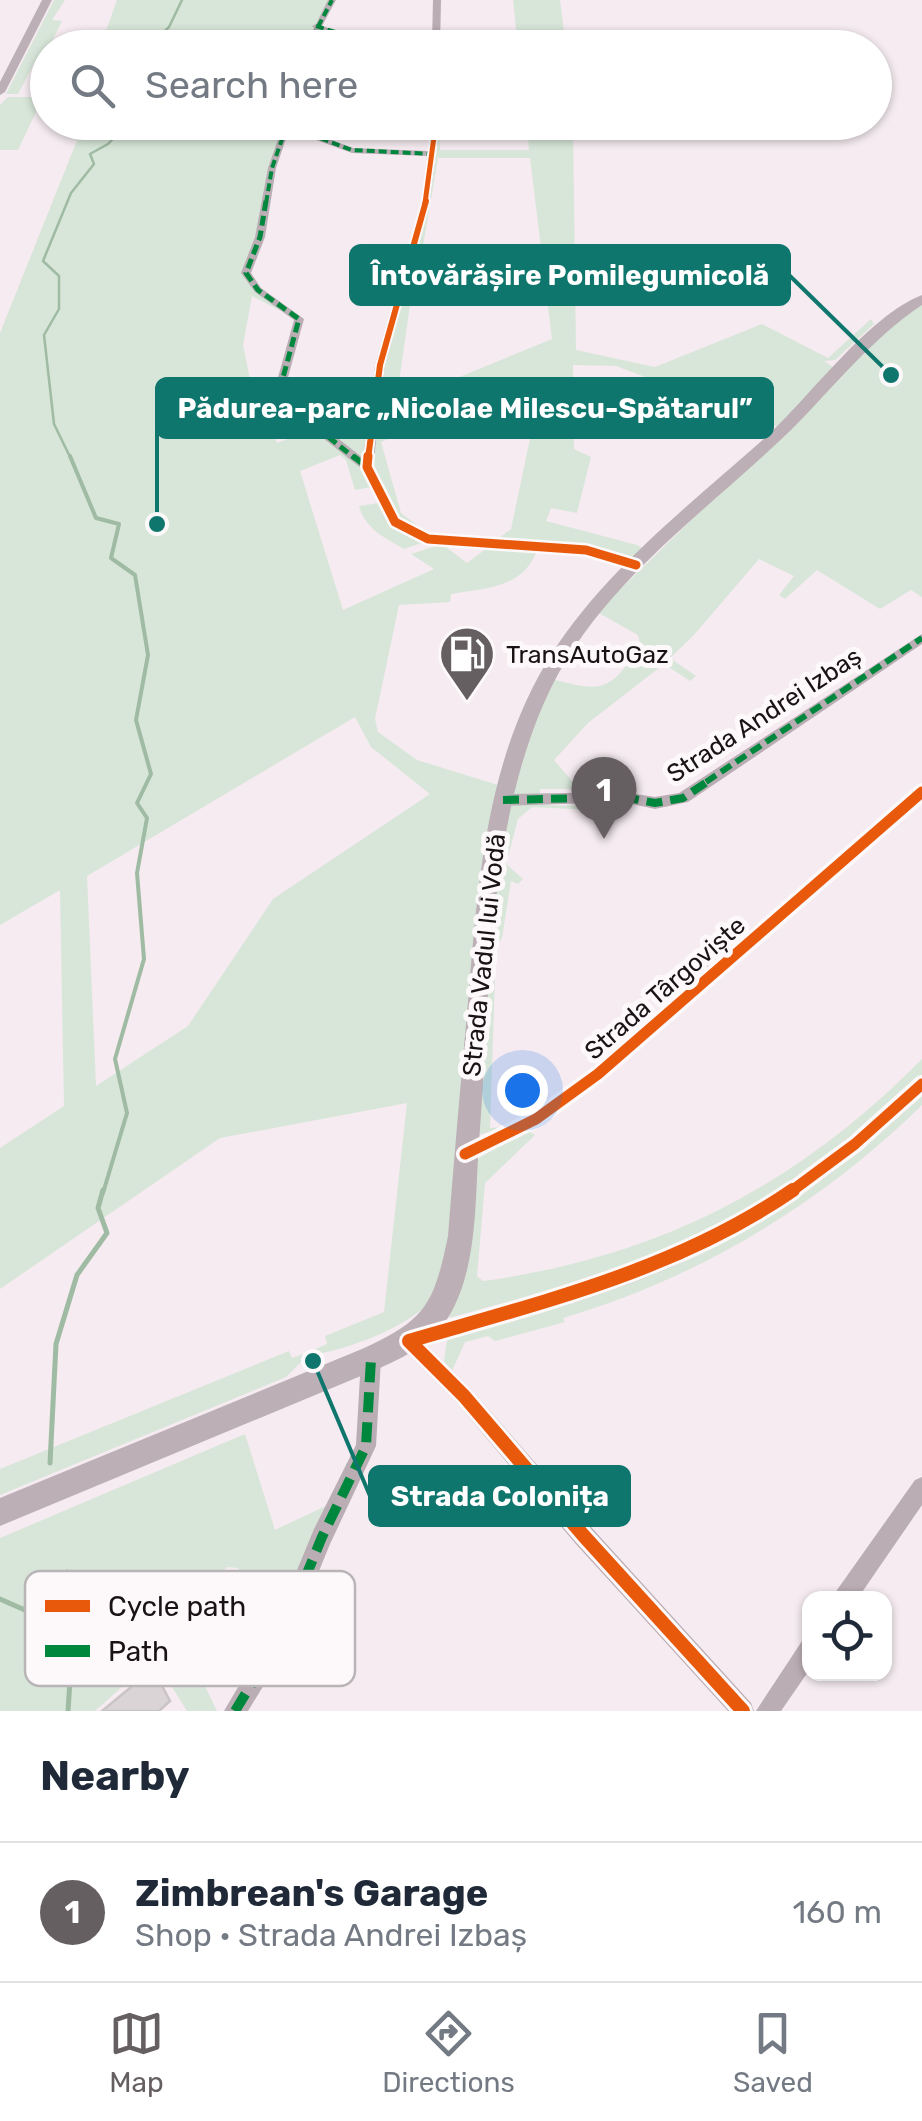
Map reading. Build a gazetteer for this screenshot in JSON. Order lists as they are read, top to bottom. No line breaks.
{"streets":{"main road":["Strada Vadul lui Vodă"],"street":["Strada Andrei Izbaș","Strada Târgoviște"]},"crossings":[["Strada Andrei Izbaș","Strada Vadul lui Vodă"],["Strada Vadul lui Vodă","Strada Târgoviște"]],"places":{"other":["Întovărășire Pomilegumicolă","Pădurea-parc „Nicolae Milescu-Spătarul”","Strada Colonița"],"fuel station":["TransAutoGaz"]},"legend":["Cycle path","Path"],"page":{"search":"Search here","pins":"1","heading":"Nearby","list":[{"mark":"1","name":"Zimbrean's Garage","note":"Shop · Strada Andrei Izbaș","value":"160 m"}],"nav":["Map","Directions","Saved"]}}
